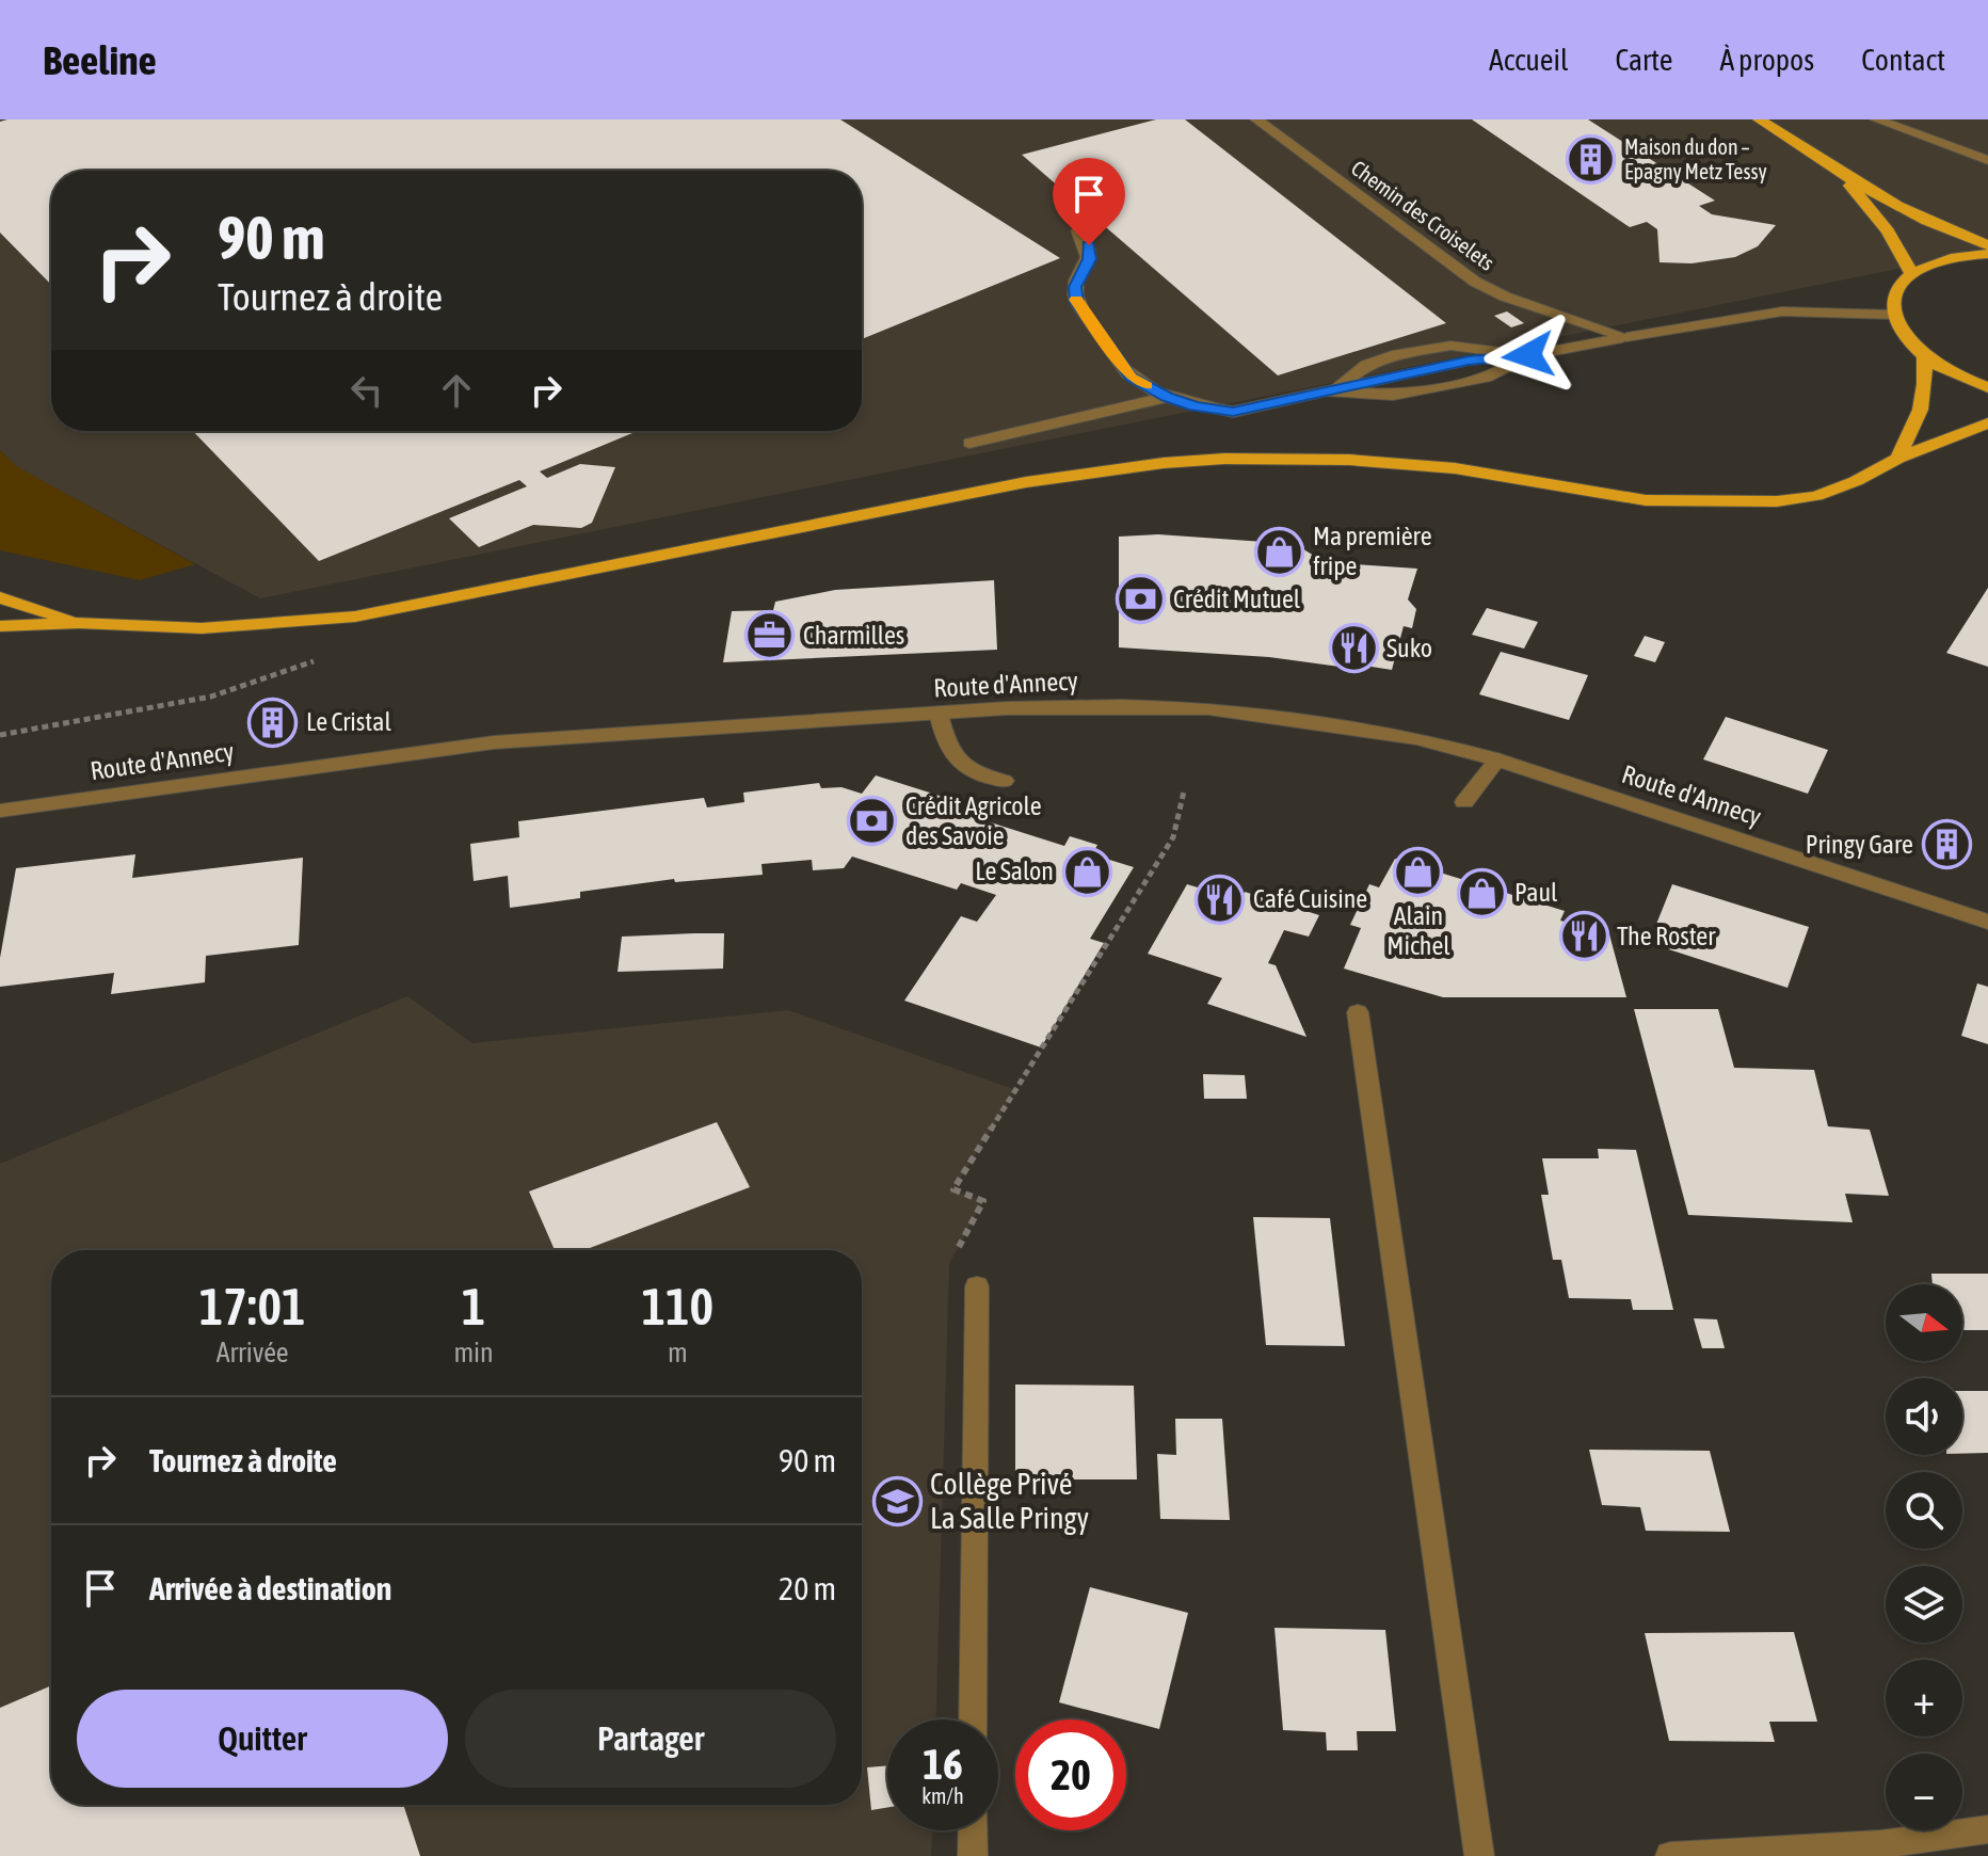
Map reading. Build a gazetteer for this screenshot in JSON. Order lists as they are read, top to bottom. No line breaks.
{"streets":{"street":["Chemin des Croiselets","Route d'Annecy"]},"places":{"building":["Maison du don – Epagny Metz Tessy","Le Cristal","Pringy Gare"],"shop":["Ma première fripe","Le Salon","Alain Michel","Paul"],"bank":["Crédit Mutuel","Crédit Agricole des Savoie"],"office":["Charmilles"],"restaurant":["Suko","Café Cuisine","The Roster"],"school or university":["Collège Privé La Salle Pringy"]},"north":"right","page":{"header":"Beeline","nav":["Accueil","Carte","À propos","Contact"],"turn":["90 m","Tournez à droite"],"eta":["17:01","Arrivée","1","min","110","m"],"map_buttons":["+","−"],"list":[{"name":"Tournez à droite","value":"90 m"},{"name":"Arrivée à destination","value":"20 m"}],"buttons":["Quitter","Partager"],"speed":"16 km/h","limit":"20"}}
